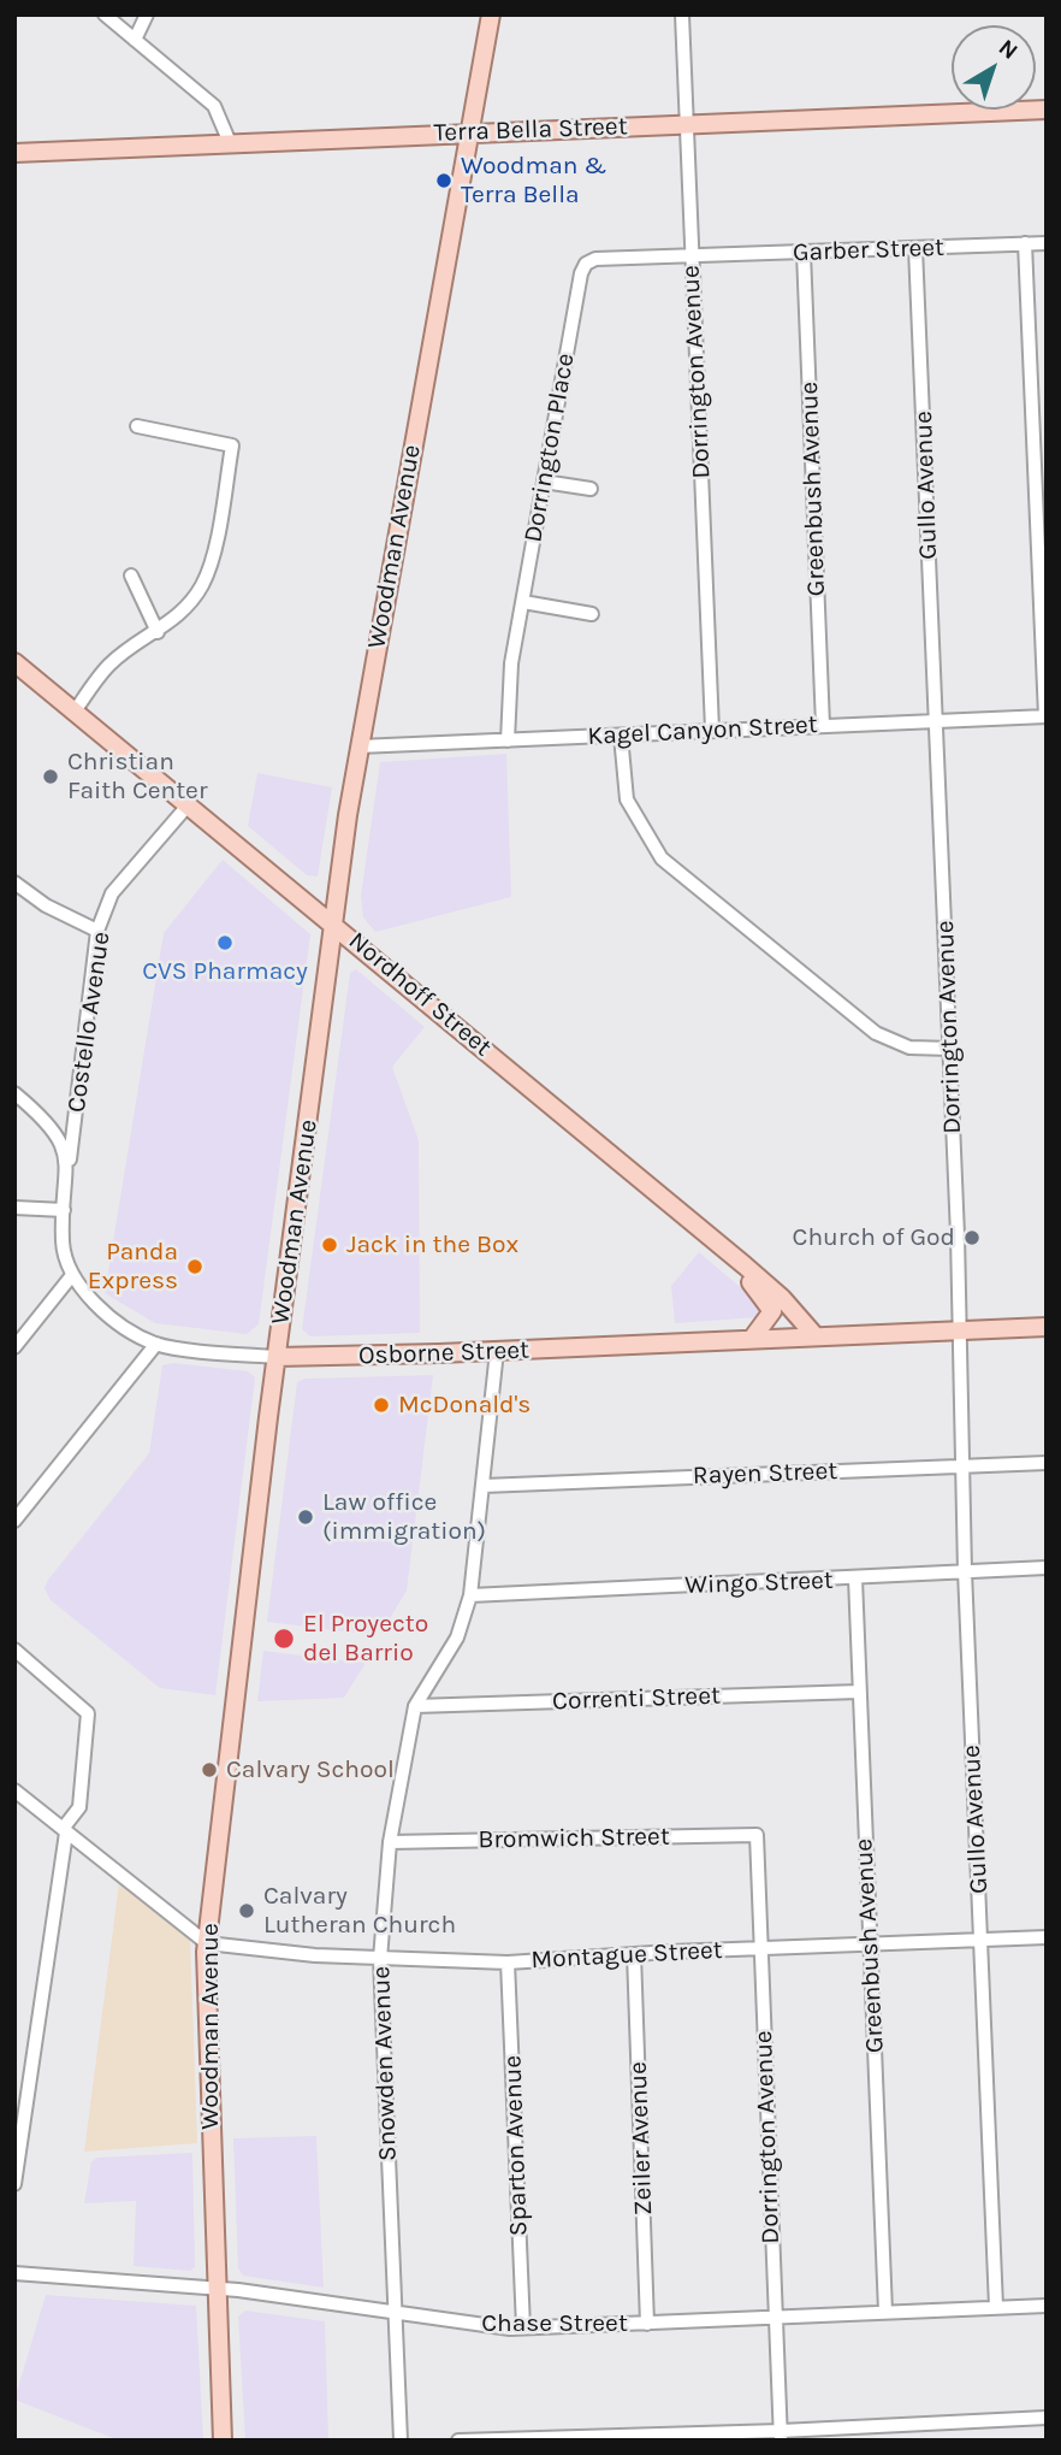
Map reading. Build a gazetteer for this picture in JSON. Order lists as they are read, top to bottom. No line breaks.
{"streets":{"main road":["Terra Bella Street","Woodman Avenue","Nordhoff Street","Osborne Street"],"street":["Garber Street","Dorrington Avenue","Dorrington Place","Gullo Avenue","Greenbush Avenue","Kagel Canyon Street","Costello Avenue","Rayen Street","Wingo Street","Correnti Street","Bromwich Street","Montague Street","Snowden Avenue","Zeiler Avenue","Sparton Avenue","Chase Street"]},"crossings":[["Terra Bella Street","Dorrington Avenue"],["Terra Bella Street","Woodman Avenue"],["Garber Street","Dorrington Avenue"],["Garber Street","Dorrington Place"],["Garber Street","Gullo Avenue"],["Garber Street","Greenbush Avenue"],["Dorrington Avenue","Dorrington Place"],["Dorrington Avenue","Gullo Avenue"],["Dorrington Avenue","Kagel Canyon Street"],["Dorrington Avenue","Osborne Street"],["Dorrington Avenue","Bromwich Street"],["Dorrington Avenue","Montague Street"],["Dorrington Avenue","Chase Street"],["Dorrington Place","Kagel Canyon Street"],["Gullo Avenue","Kagel Canyon Street"],["Gullo Avenue","Osborne Street"],["Gullo Avenue","Rayen Street"],["Gullo Avenue","Wingo Street"],["Gullo Avenue","Montague Street"],["Gullo Avenue","Chase Street"],["Greenbush Avenue","Kagel Canyon Street"],["Greenbush Avenue","Wingo Street"],["Greenbush Avenue","Correnti Street"],["Greenbush Avenue","Montague Street"],["Greenbush Avenue","Chase Street"],["Woodman Avenue","Kagel Canyon Street"],["Woodman Avenue","Nordhoff Street"],["Woodman Avenue","Osborne Street"],["Woodman Avenue","Montague Street"],["Woodman Avenue","Chase Street"],["Nordhoff Street","Costello Avenue"],["Nordhoff Street","Osborne Street"],["Osborne Street","Snowden Avenue"],["Rayen Street","Snowden Avenue"],["Wingo Street","Snowden Avenue"],["Correnti Street","Snowden Avenue"],["Bromwich Street","Snowden Avenue"],["Montague Street","Snowden Avenue"],["Montague Street","Zeiler Avenue"],["Montague Street","Sparton Avenue"],["Snowden Avenue","Chase Street"],["Zeiler Avenue","Chase Street"],["Sparton Avenue","Chase Street"]],"places":["Woodman & Terra Bella","Christian Faith Center","CVS Pharmacy","Church of God","Jack in the Box","Panda Express","McDonald's","Law office (immigration)","El Proyecto del Barrio","Calvary School","Calvary Lutheran Church"],"north":"top right"}
